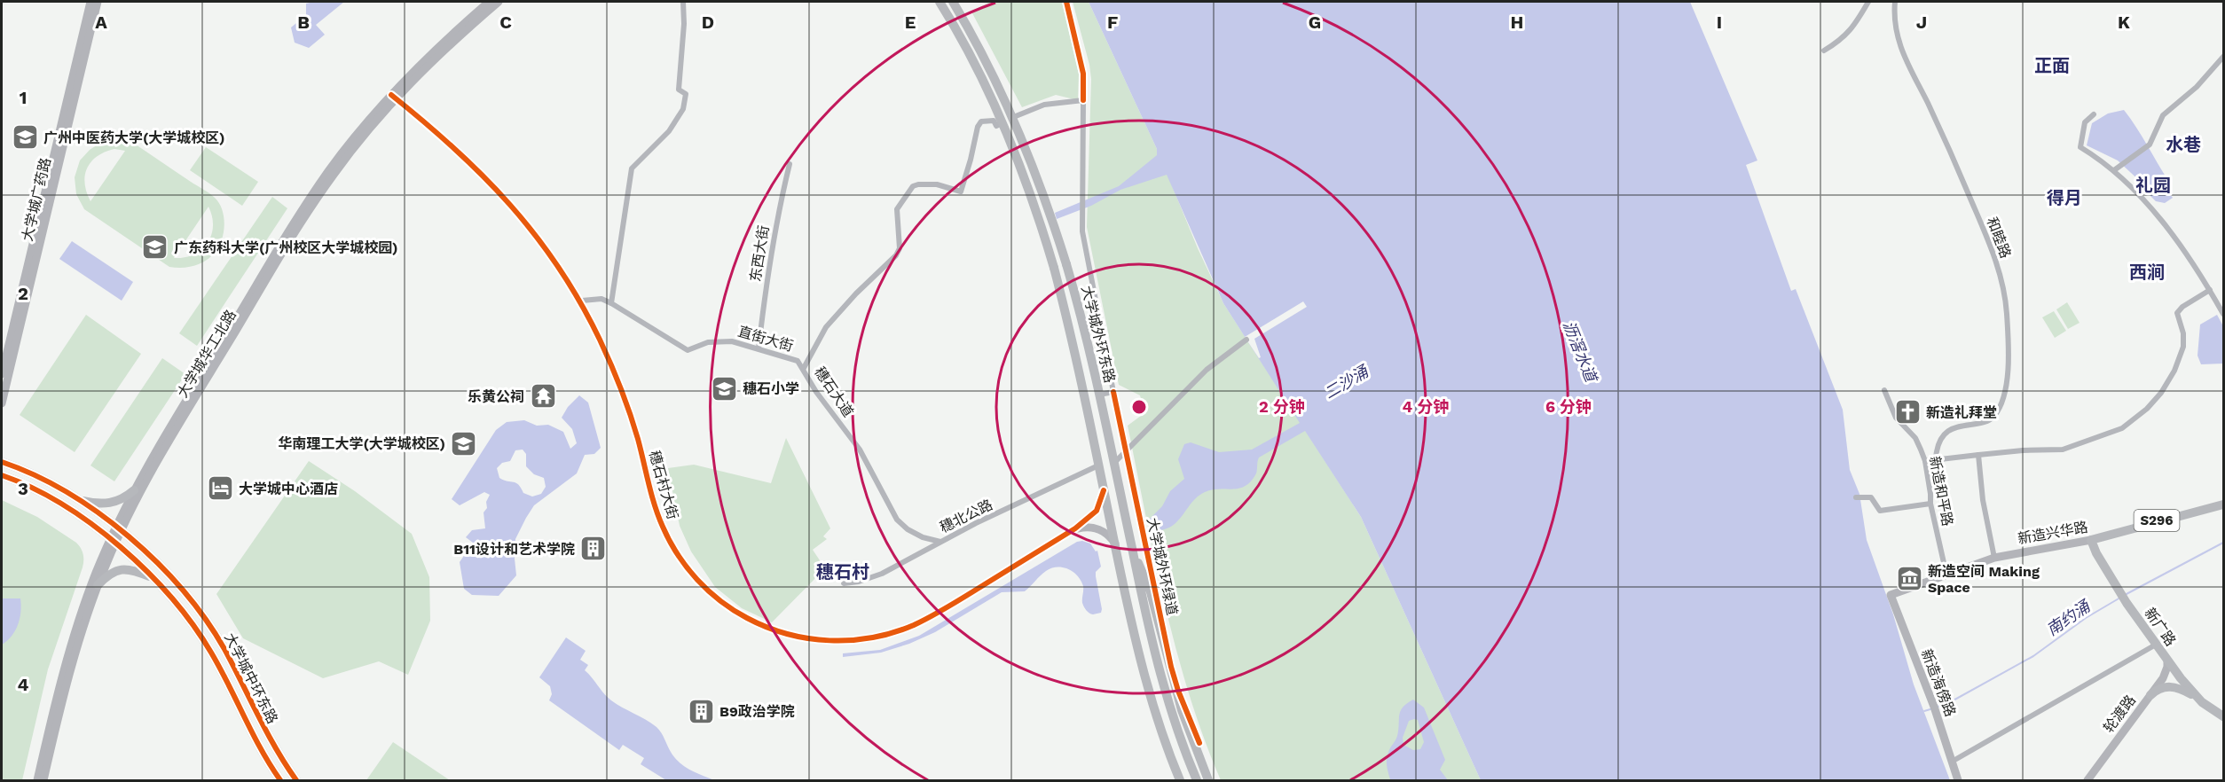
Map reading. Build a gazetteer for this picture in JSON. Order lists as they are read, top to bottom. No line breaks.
{"streets":{"main road":["大学城外环东路","S296","新造兴华路","新广路","大学城中环东路"],"street":["大学城广药路","和睦路","东西大街","直街大街","大学城华工北路","穗石大道","穗石村大街","新造和平路","穗北公路","新造海傍路","轮渡路"],"cycle path":["大学城外环绿道"]},"crossings":[["东西大街","直街大街"],["大学城外环东路","穗石大道"],["大学城外环东路","穗石村大街"],["大学城外环东路","穗北公路"],["直街大街","穗石大道"],["大学城华工北路","穗石村大街"],["大学城华工北路","大学城中环东路"],["穗石大道","穗北公路"],["新造和平路","新造兴华路"],["新造兴华路","新广路"],["新造兴华路","新造海傍路"],["新广路","轮渡路"]],"districts":["正面","水巷","礼园","得月","西涧","穗石村"],"water":["沥滘水道","二沙涌","南约涌"],"places":{"school or university":["广州中医药大学(大学城校区)","广东药科大学(广州校区大学城校园)","穗石小学","华南理工大学(大学城校区)"],"temple":["乐黄公祠"],"church":["新造礼拜堂"],"hotel":["大学城中心酒店"],"building":["B11设计和艺术学院","B9政治学院"],"museum":["新造空间 Making Space"]},"grid":{"columns":["A","B","C","D","E","F","G","H","I","J","K"],"rows":["1","2","3","4"]},"rings":["2 分钟","4 分钟","6 分钟"]}
